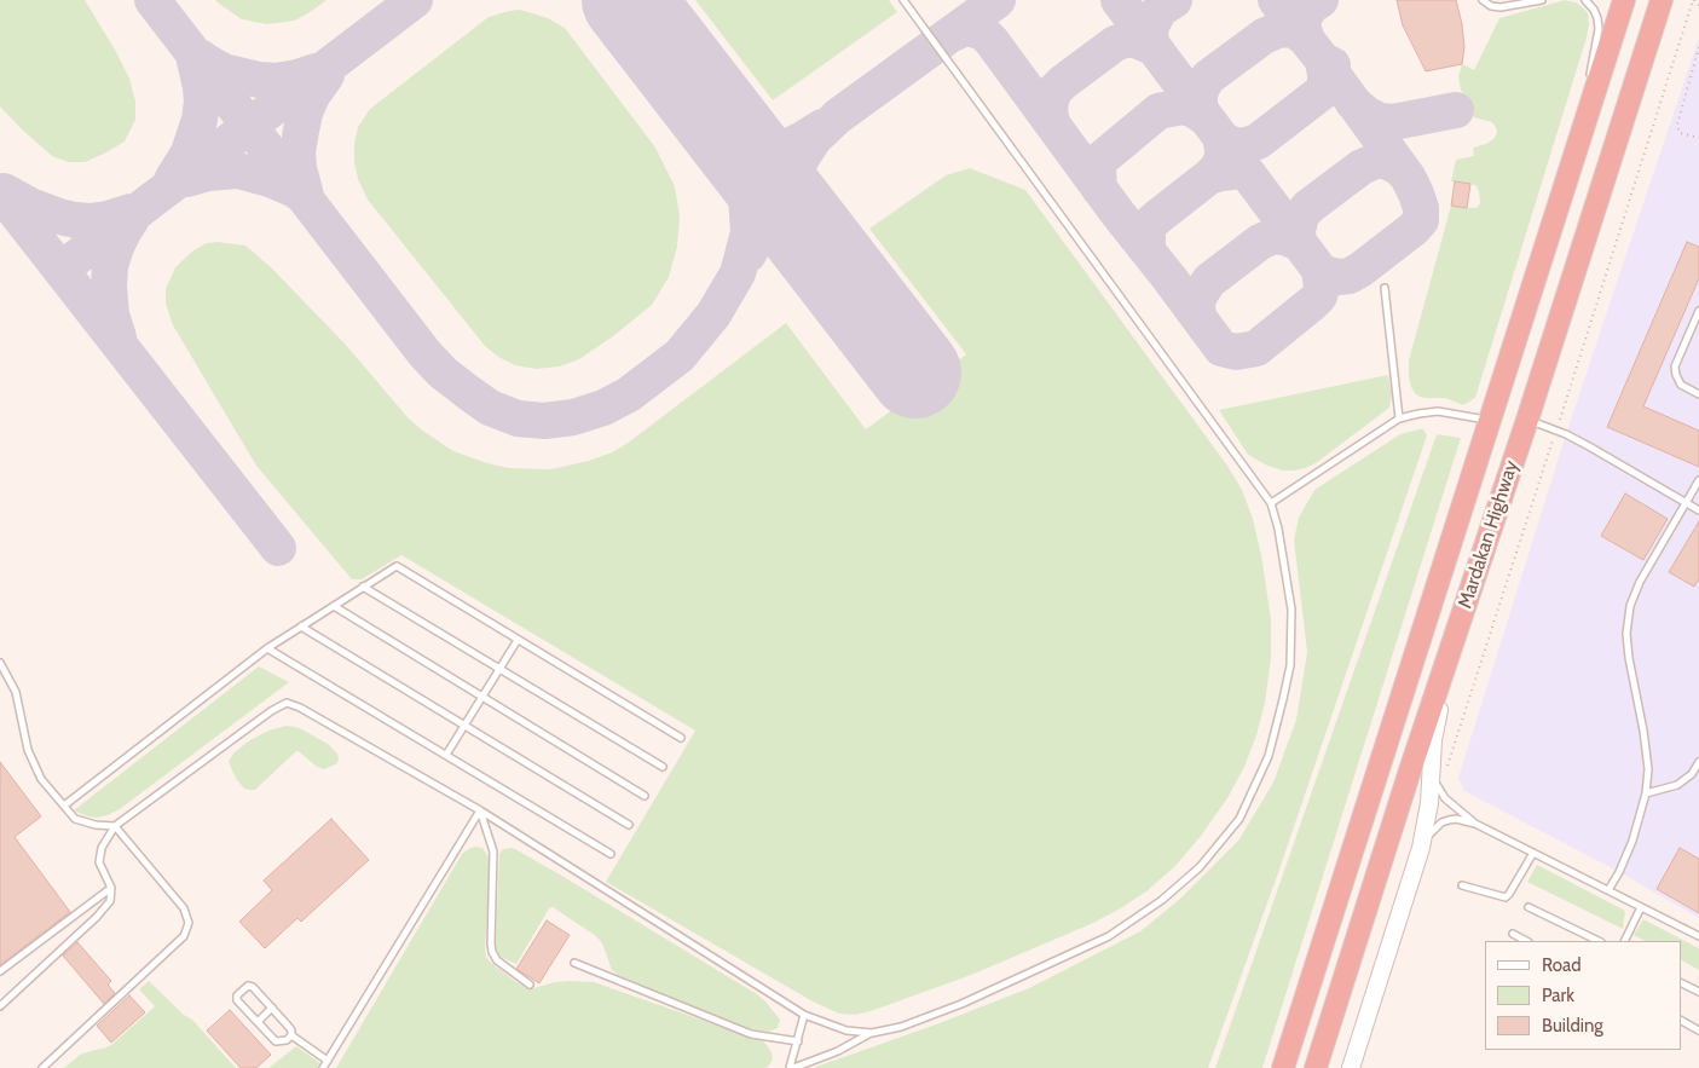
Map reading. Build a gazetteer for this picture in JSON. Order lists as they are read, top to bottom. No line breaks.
{"streets":{"highway":["Mardakan Highway"]},"legend":["Road","Park","Building"]}
